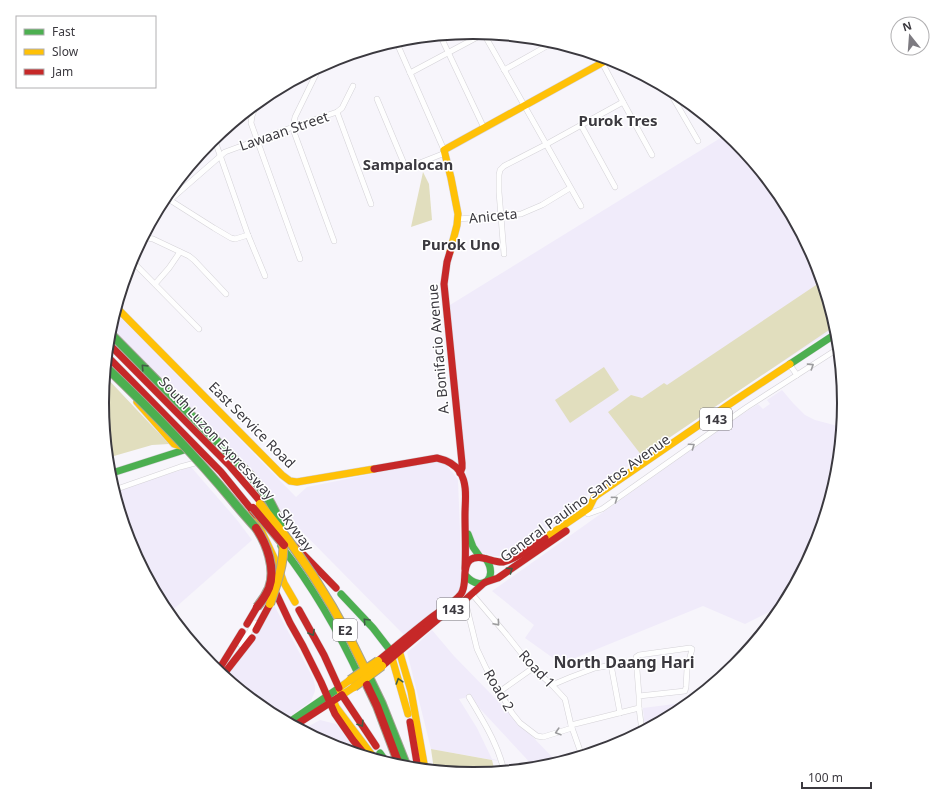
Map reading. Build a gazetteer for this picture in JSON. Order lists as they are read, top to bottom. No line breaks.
{"streets":{"main road":["A. Bonifacio Avenue","143","East Service Road","South Luzon Expressway","General Paulino Santos Avenue","Skyway","E2"],"street":["Lawaan Street","Aniceta","Road 1","Road 2"]},"crossings":[["Aniceta","A. Bonifacio Avenue"],["A. Bonifacio Avenue","East Service Road"],["143","General Paulino Santos Avenue"],["General Paulino Santos Avenue","Road 1"],["General Paulino Santos Avenue","Road 2"],["Road 1","Road 2"]],"one_way":["Road 1","Road 2"],"districts":["Purok Tres","Sampalocan","Purok Uno","North Daang Hari"],"legend":["Fast","Slow","Jam"],"scale_bar":"100 m","north":"top"}
